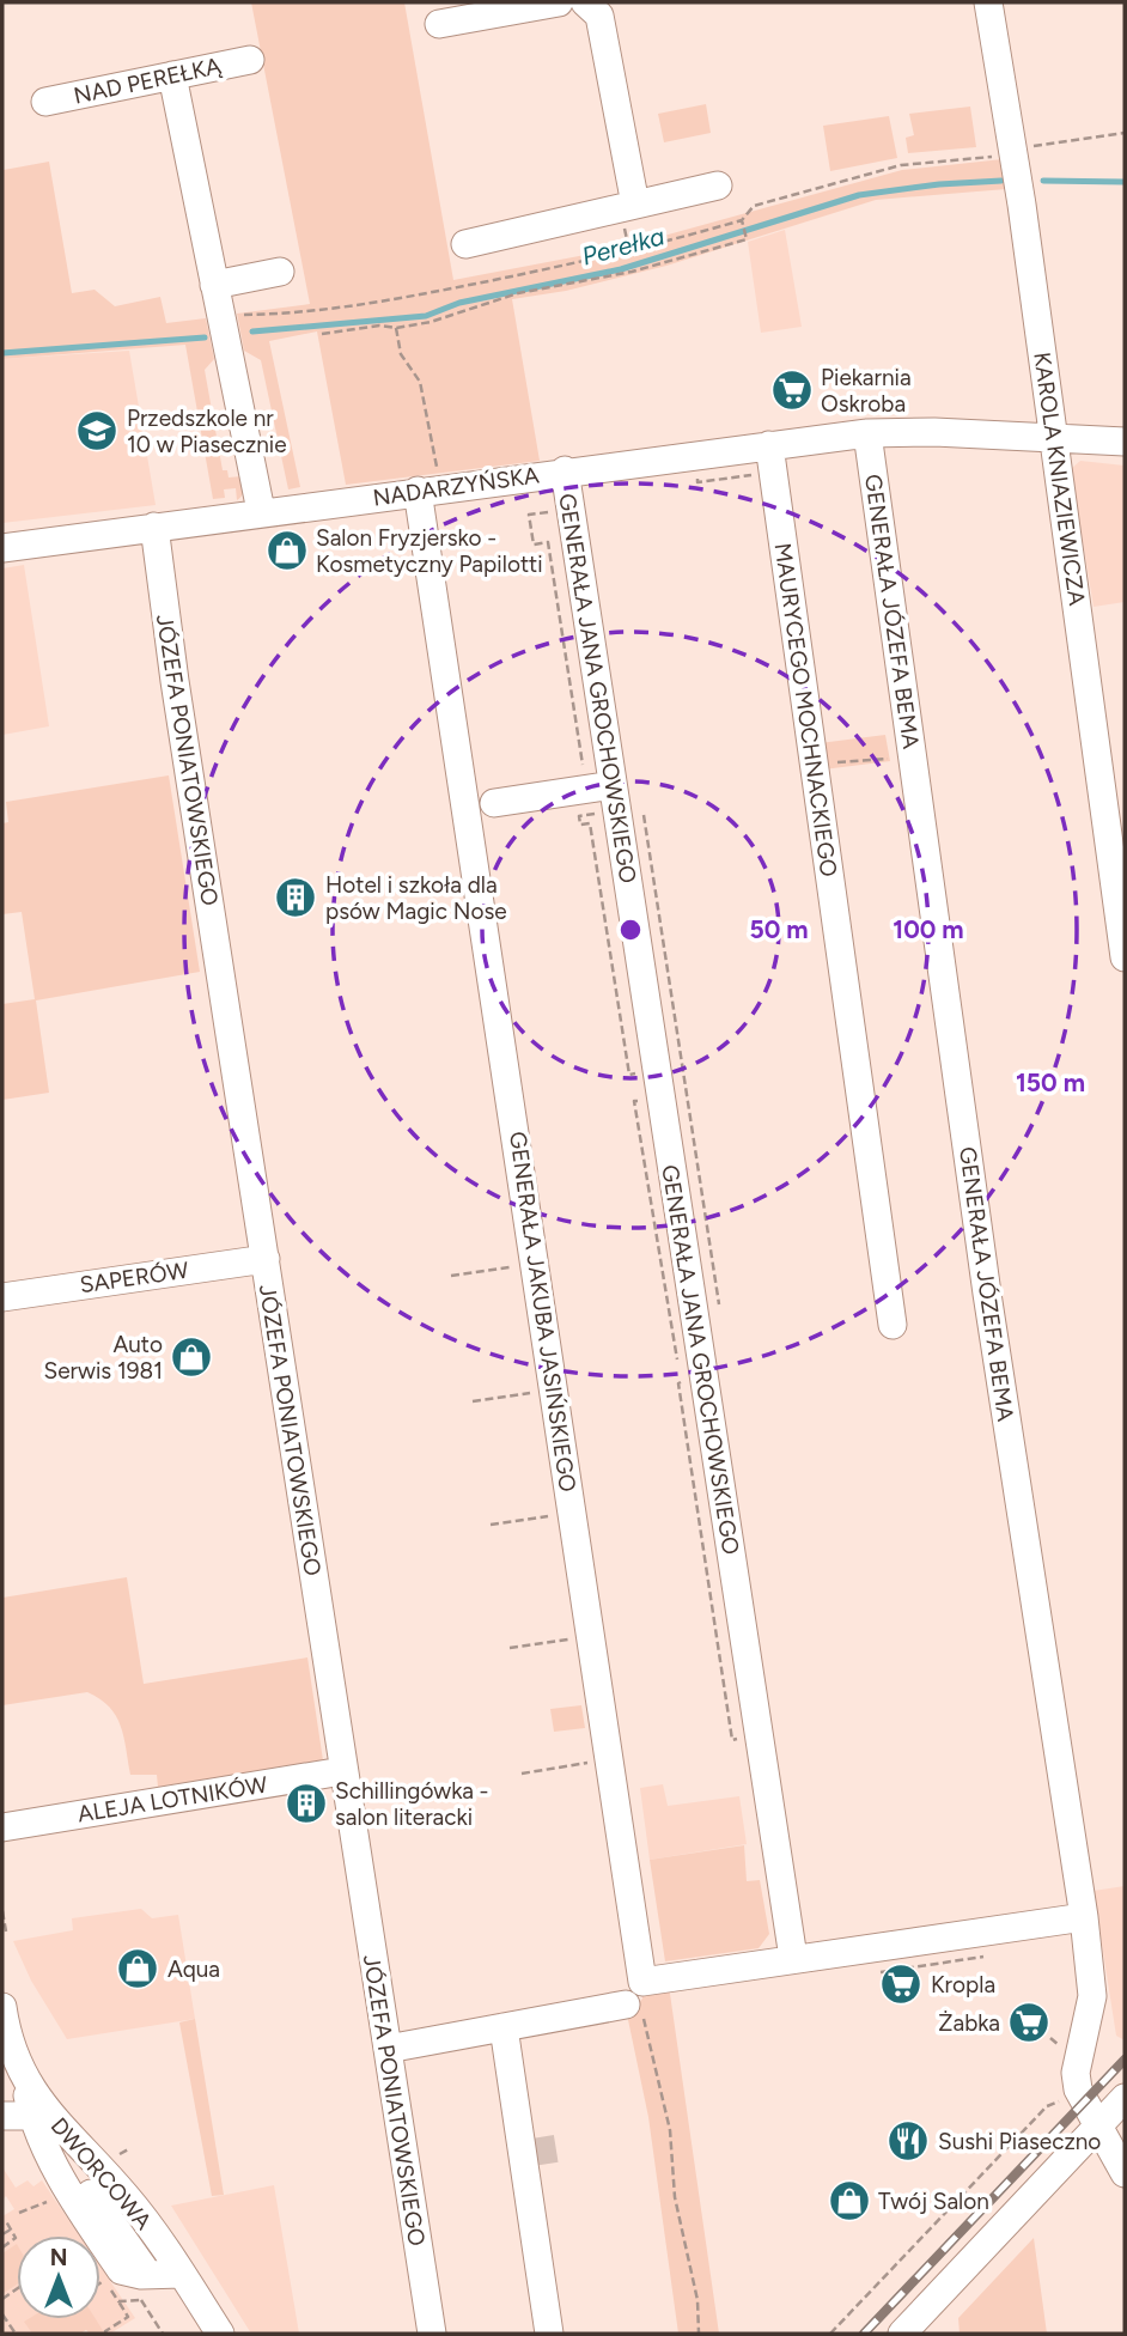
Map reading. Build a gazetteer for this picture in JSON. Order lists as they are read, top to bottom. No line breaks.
{"streets":{"street":["NAD PEREŁKĄ","KAROLA KNIAZIEWICZA","NADARZYŃSKA","GENERAŁA JÓZEFA BEMA","GENERAŁA JANA GROCHOWSKIEGO","MAURYCEGO MOCHNACKIEGO","JÓZEFA PONIATOWSKIEGO","SAPERÓW","GENERAŁA JAKUBA JASIŃSKIEGO","ALEJA LOTNIKÓW","DWORCOWA"]},"crossings":[["KAROLA KNIAZIEWICZA","NADARZYŃSKA"],["NADARZYŃSKA","GENERAŁA JÓZEFA BEMA"],["NADARZYŃSKA","GENERAŁA JANA GROCHOWSKIEGO"],["NADARZYŃSKA","MAURYCEGO MOCHNACKIEGO"],["NADARZYŃSKA","JÓZEFA PONIATOWSKIEGO"],["NADARZYŃSKA","GENERAŁA JAKUBA JASIŃSKIEGO"],["GENERAŁA JANA GROCHOWSKIEGO","GENERAŁA JAKUBA JASIŃSKIEGO"],["JÓZEFA PONIATOWSKIEGO","SAPERÓW"],["JÓZEFA PONIATOWSKIEGO","ALEJA LOTNIKÓW"]],"water":["Perełka"],"places":{"supermarket":["Piekarnia Oskroba","Kropla","Żabka"],"school or university":["Przedszkole nr 10 w Piasecznie"],"shop":["Salon Fryzjersko - Kosmetyczny Papilotti","Auto Serwis 1981","Aqua","Twój Salon"],"building":["Hotel i szkoła dla psów Magic Nose","Schillingówka - salon literacki"],"restaurant":["Sushi Piaseczno"]},"north":"top","rings":["50 m","100 m","150 m"]}
